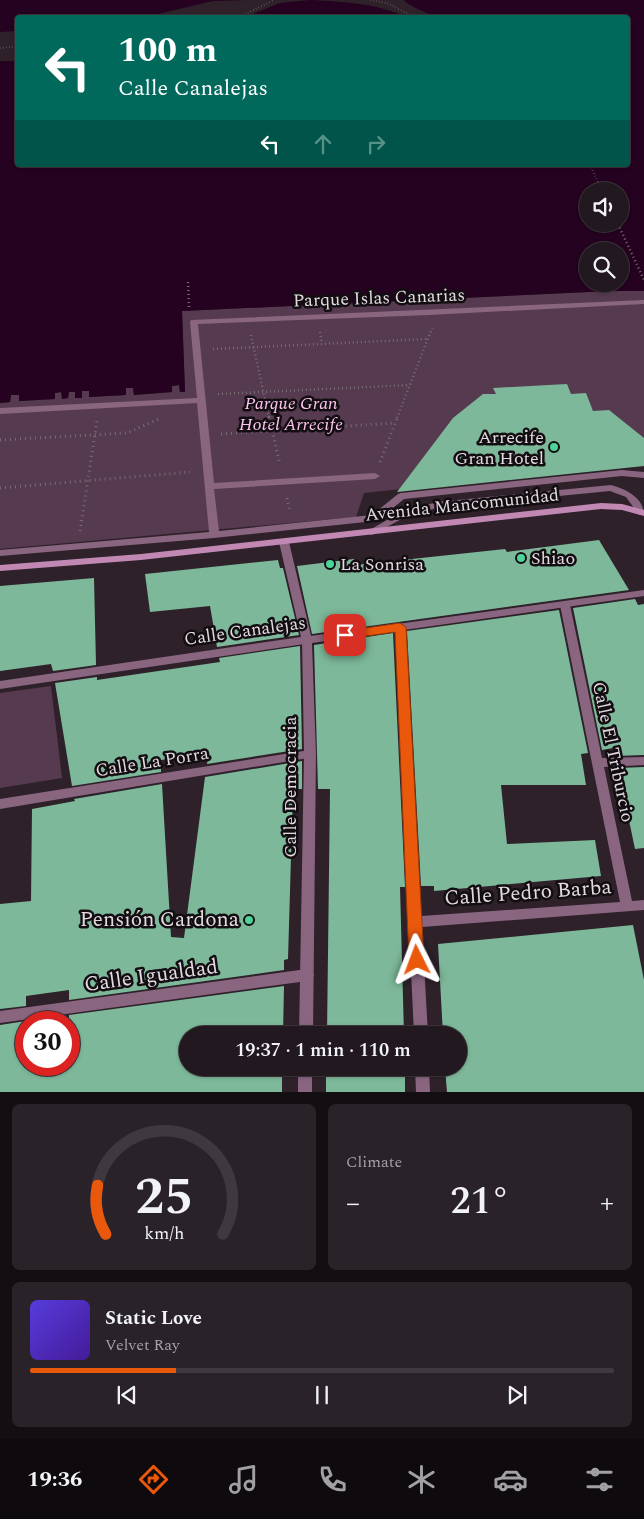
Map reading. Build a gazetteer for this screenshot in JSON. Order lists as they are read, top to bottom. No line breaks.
{"streets":{"main road":["Avenida Mancomunidad"],"street":["Parque Islas Canarias","Calle Canalejas","Calle El Triburcio","Calle La Porra","Calle Democracia","Calle Pedro Barba","Calle Igualdad"]},"crossings":[["Avenida Mancomunidad","Calle Democracia"],["Calle Canalejas","Calle El Triburcio"],["Calle Canalejas","Calle Democracia"],["Calle El Triburcio","Calle Pedro Barba"],["Calle La Porra","Calle Democracia"],["Calle Democracia","Calle Igualdad"]],"parks":["Parque Gran Hotel Arrecife"],"places":["Arrecife Gran Hotel","Shiao","La Sonrisa","Pensión Cardona"],"page":{"turn":["100 m","Calle Canalejas"],"limit":"30","trip":"19:37 · 1 min · 110 m","tile":"Climate","heat":["−","21°","+"],"song":["Static Love","Velvet Ray"],"tabs":"19:36","gauge":["25","km/h"]}}
